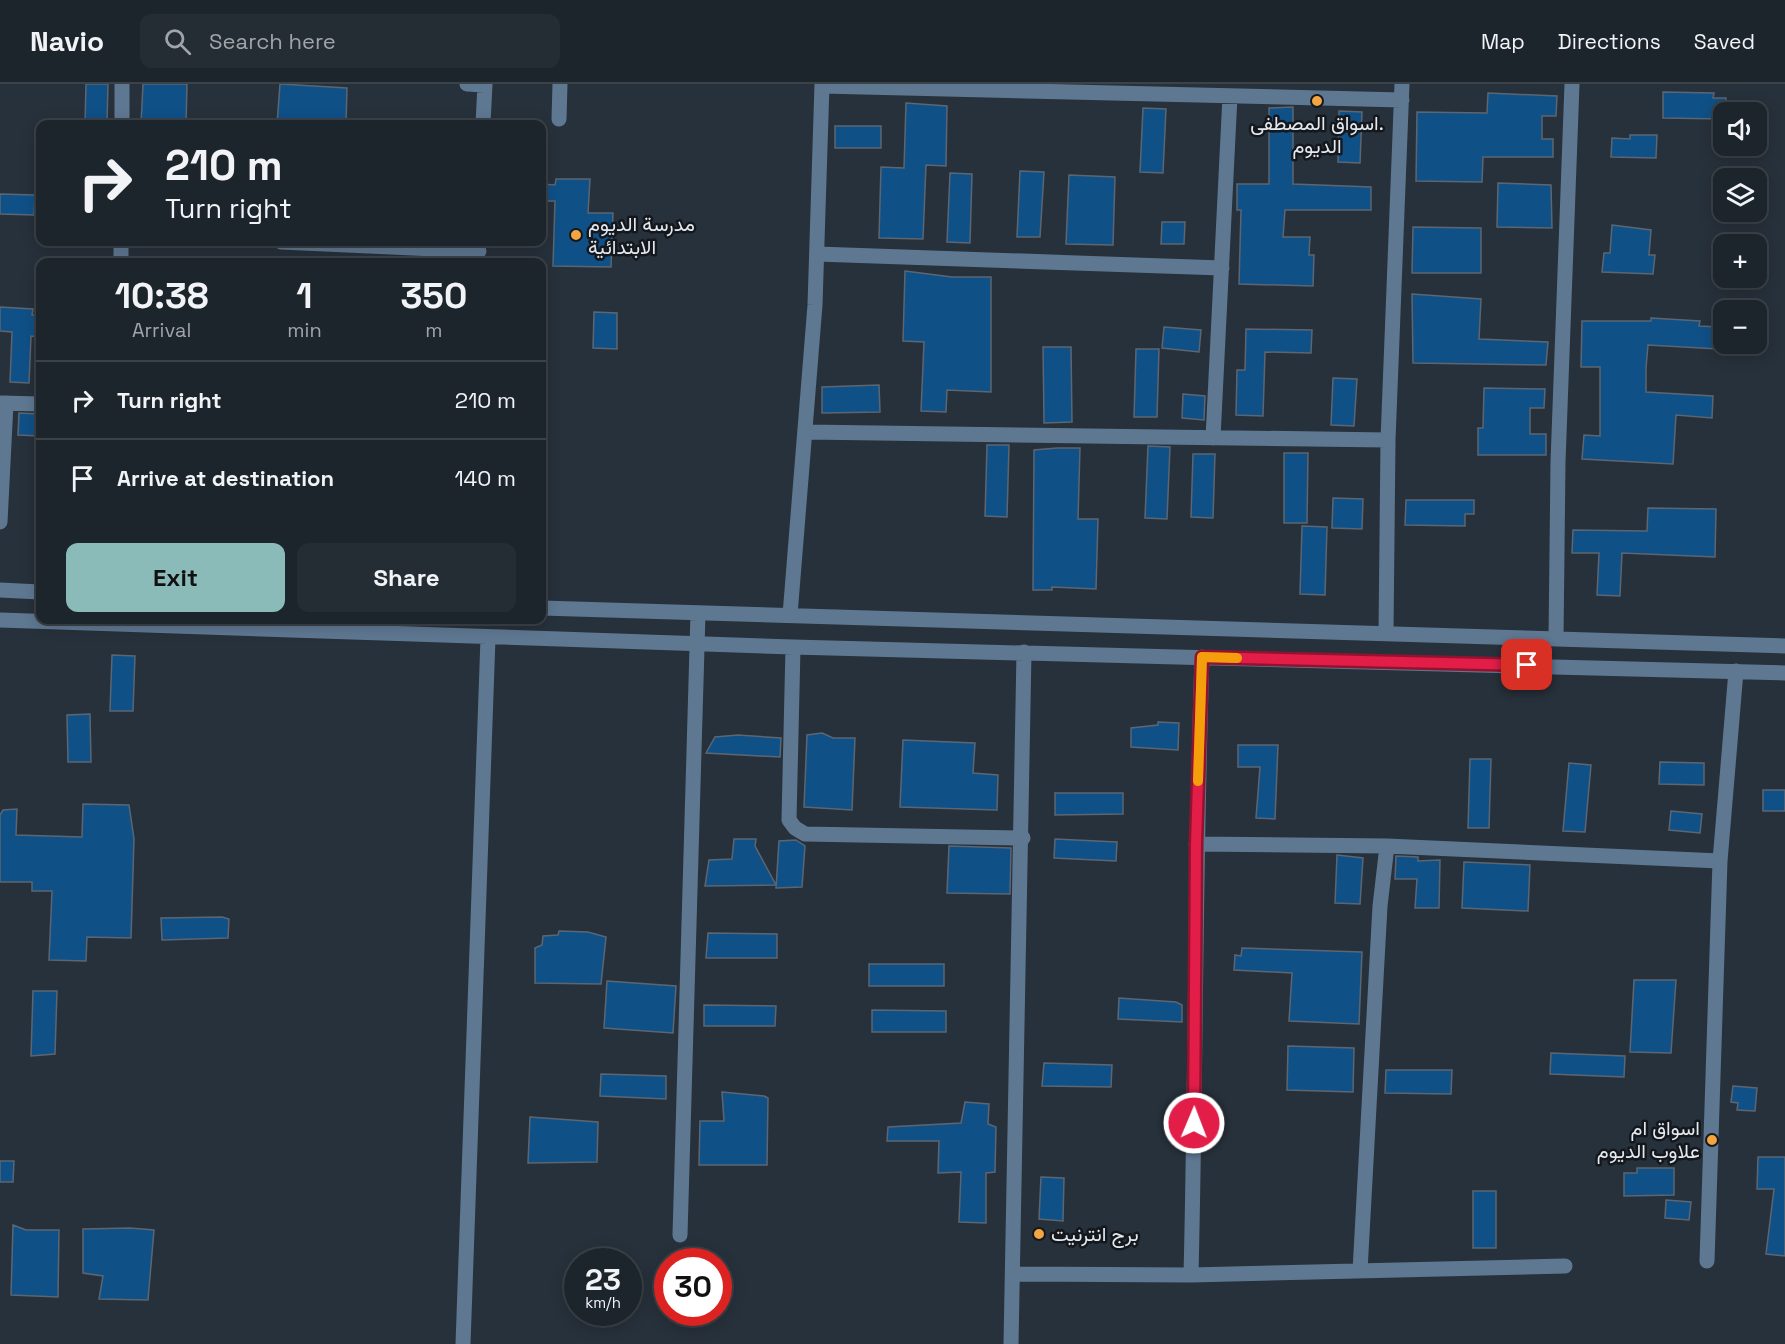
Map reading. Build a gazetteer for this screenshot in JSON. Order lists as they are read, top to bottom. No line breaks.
{"places":["اسواق المصطفى. الديوم","مدرسة الديوم الابتدائية","اسواق ام علاوب الديوم","برج انترنيت"],"page":{"header":"Navio","search":"Search here","nav":["Map","Directions","Saved"],"map_buttons":["+","−"],"turn":["210 m","Turn right"],"eta":["10:38","Arrival","1","min","350","m"],"list":[{"name":"Turn right","value":"210 m"},{"name":"Arrive at destination","value":"140 m"}],"buttons":["Exit","Share"],"speed":"23 km/h","limit":"30"}}
